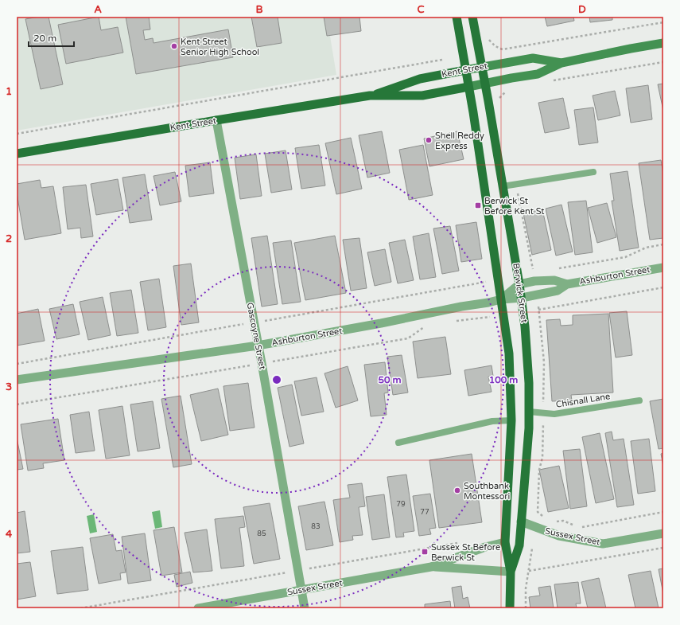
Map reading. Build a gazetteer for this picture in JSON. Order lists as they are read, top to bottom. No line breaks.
{"streets":{"main road":["Kent Street","Berwick Street"],"street":["Ashburton Street","Gascoyne Street","Sussex Street"],"lane":["Chisnall Lane"]},"crossings":[["Kent Street","Berwick Street"],["Kent Street","Gascoyne Street"],["Ashburton Street","Berwick Street"],["Ashburton Street","Gascoyne Street"],["Berwick Street","Chisnall Lane"],["Berwick Street","Sussex Street"],["Gascoyne Street","Sussex Street"]],"places":{"other":["Kent Street Senior High School","Shell Reddy Express","Southbank Montessori"],"transit":["Berwick St Before Kent St","Sussex St Before Berwick St"]},"house_numbers":["79","77","83","85"],"scale_bar":"20 m","grid":{"columns":["A","B","C","D"],"rows":["1","2","3","4"]},"rings":["50 m","100 m"]}
